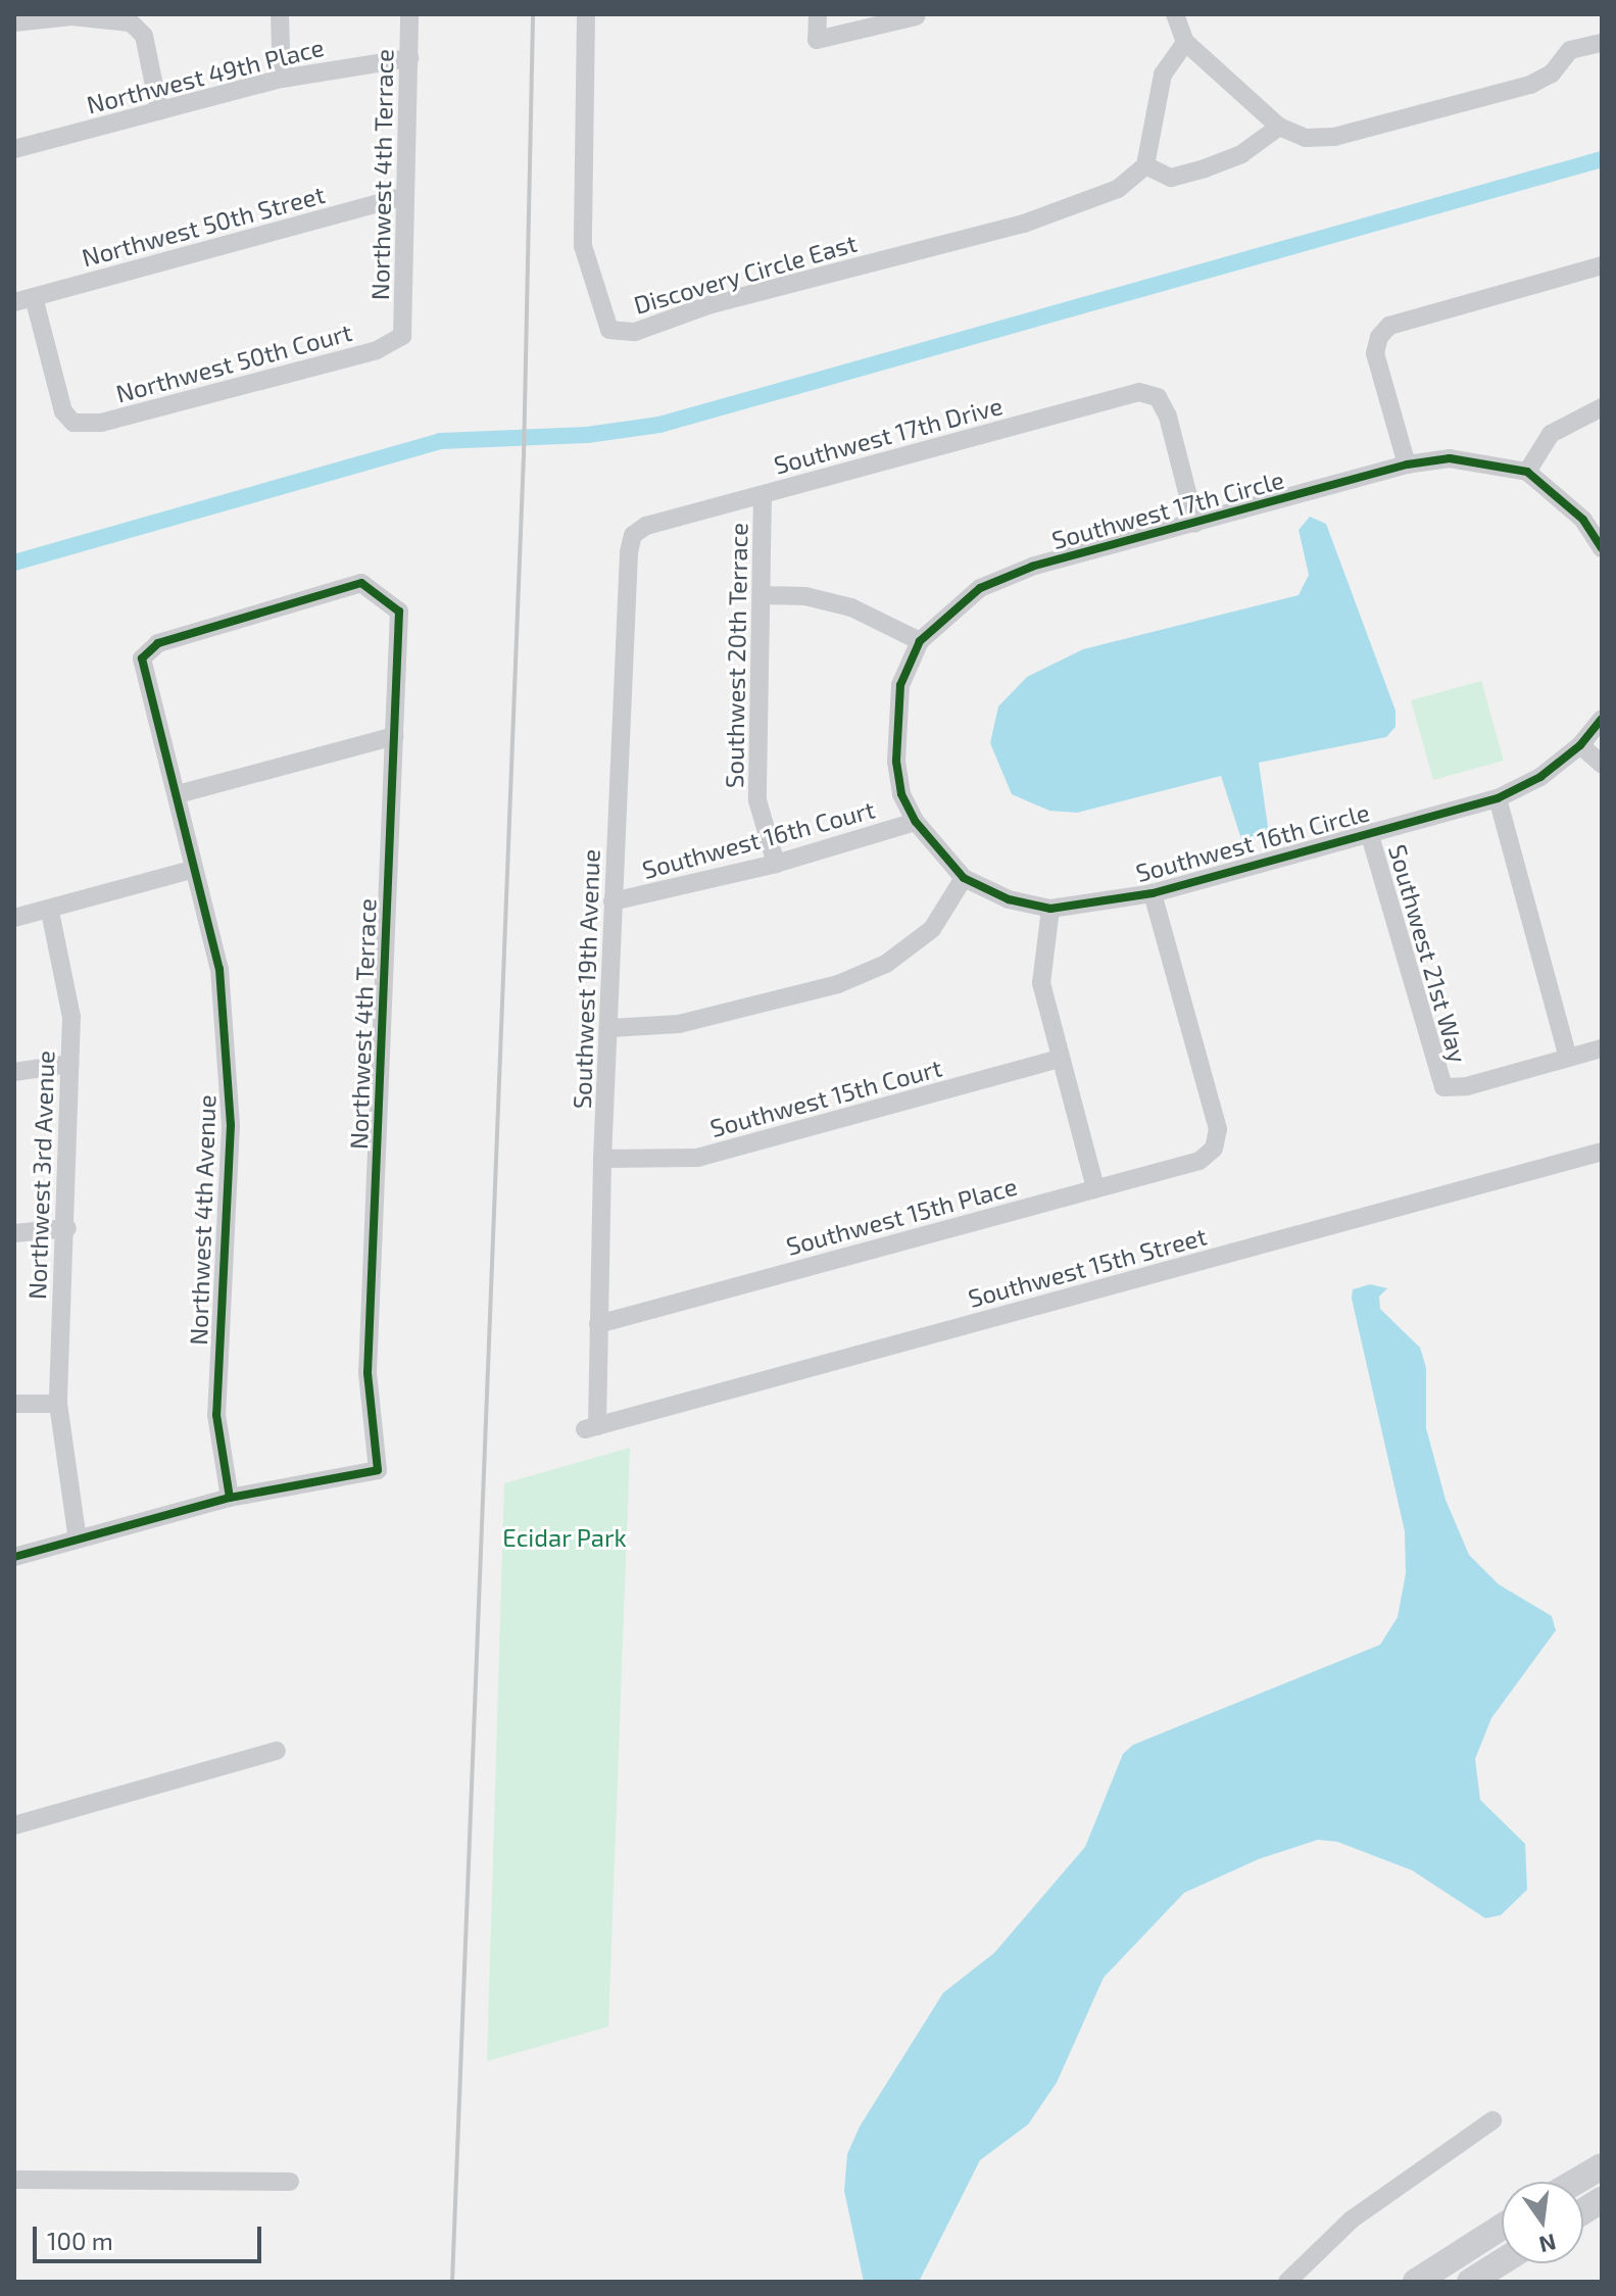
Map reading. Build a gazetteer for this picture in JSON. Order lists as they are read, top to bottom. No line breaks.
{"streets":{"street":["Northwest 49th Place","Northwest 4th Terrace","Northwest 50th Street","Discovery Circle East","Northwest 50th Court","Southwest 17th Drive","Southwest 17th Circle","Southwest 20th Terrace","Southwest 16th Court","Southwest 16th Circle","Southwest 21st Way","Southwest 19th Avenue","Southwest 15th Court","Northwest 3rd Avenue","Southwest 15th Place","Northwest 4th Avenue","Southwest 15th Street"]},"crossings":[["Northwest 49th Place","Northwest 4th Terrace"],["Northwest 4th Terrace","Northwest 50th Street"],["Northwest 4th Terrace","Northwest 50th Court"],["Northwest 4th Terrace","Northwest 4th Avenue"],["Northwest 50th Street","Northwest 50th Court"],["Southwest 17th Drive","Southwest 17th Circle"],["Southwest 17th Drive","Southwest 20th Terrace"],["Southwest 17th Drive","Southwest 19th Avenue"],["Southwest 17th Circle","Southwest 16th Court"],["Southwest 17th Circle","Southwest 16th Circle"],["Southwest 20th Terrace","Southwest 16th Court"],["Southwest 16th Court","Southwest 16th Circle"],["Southwest 16th Court","Southwest 19th Avenue"],["Southwest 16th Circle","Southwest 21st Way"],["Southwest 16th Circle","Southwest 15th Place"],["Southwest 19th Avenue","Southwest 15th Court"],["Southwest 19th Avenue","Southwest 15th Place"],["Southwest 19th Avenue","Southwest 15th Street"]],"parks":["Ecidar Park"],"scale_bar":"100 m","north":"bottom"}
